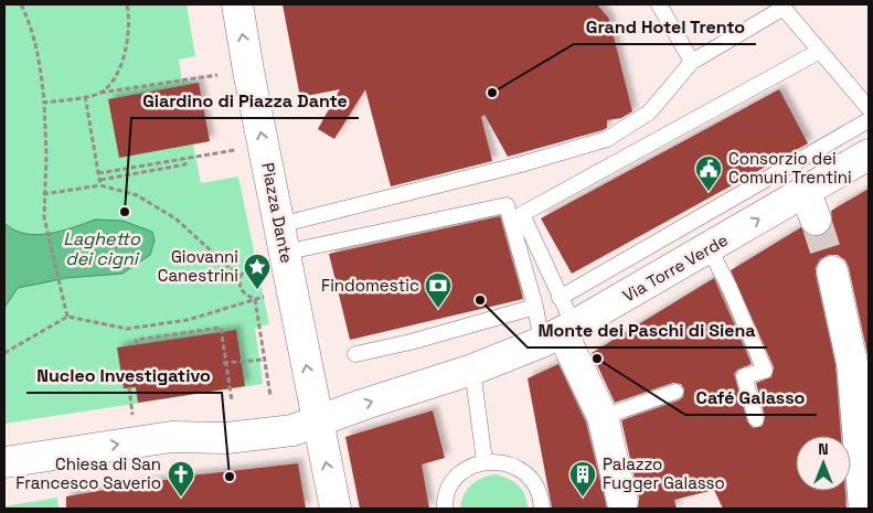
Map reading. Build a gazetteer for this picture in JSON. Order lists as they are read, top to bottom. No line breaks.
{"streets":{"main road":["Piazza Dante","Via Torre Verde"]},"crossings":[["Piazza Dante","Via Torre Verde"]],"one_way":["Piazza Dante","Via Torre Verde"],"water":["Laghetto dei cigni"],"places":{"other":["Grand Hotel Trento","Giardino di Piazza Dante","Monte dei Paschi di Siena","Café Galasso","Nucleo Investigativo"],"public building":["Consorzio dei Comuni Trentini"],"place":["Giovanni Canestrini"],"bank":["Findomestic"],"church":["Chiesa di San Francesco Saverio"],"building":["Palazzo Fugger Galasso"]},"north":"top"}
